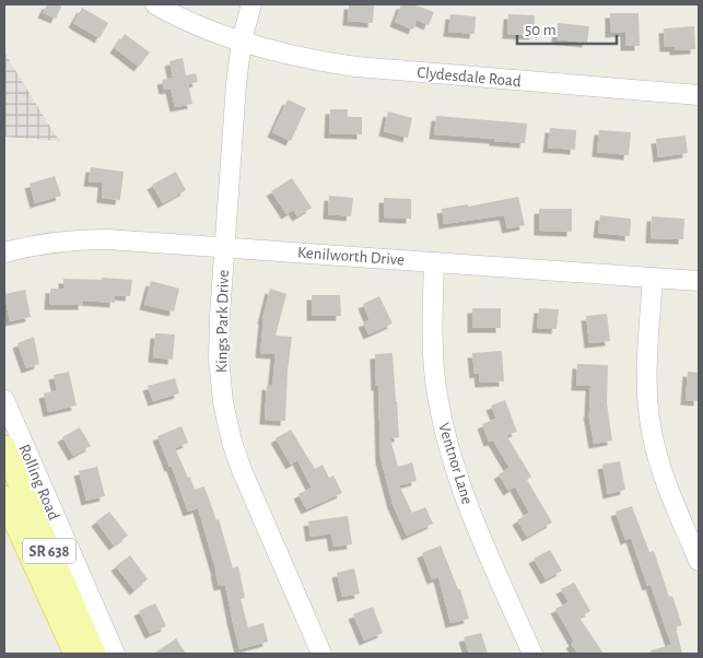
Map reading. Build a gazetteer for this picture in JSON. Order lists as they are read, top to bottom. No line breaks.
{"streets":{"main road":["Rolling Road","SR 638"],"street":["Clydesdale Road","Kenilworth Drive","Kings Park Drive","Ventnor Lane"]},"crossings":[["Clydesdale Road","Kings Park Drive"],["Kenilworth Drive","Kings Park Drive"],["Kenilworth Drive","Ventnor Lane"]],"scale_bar":"50 m"}
